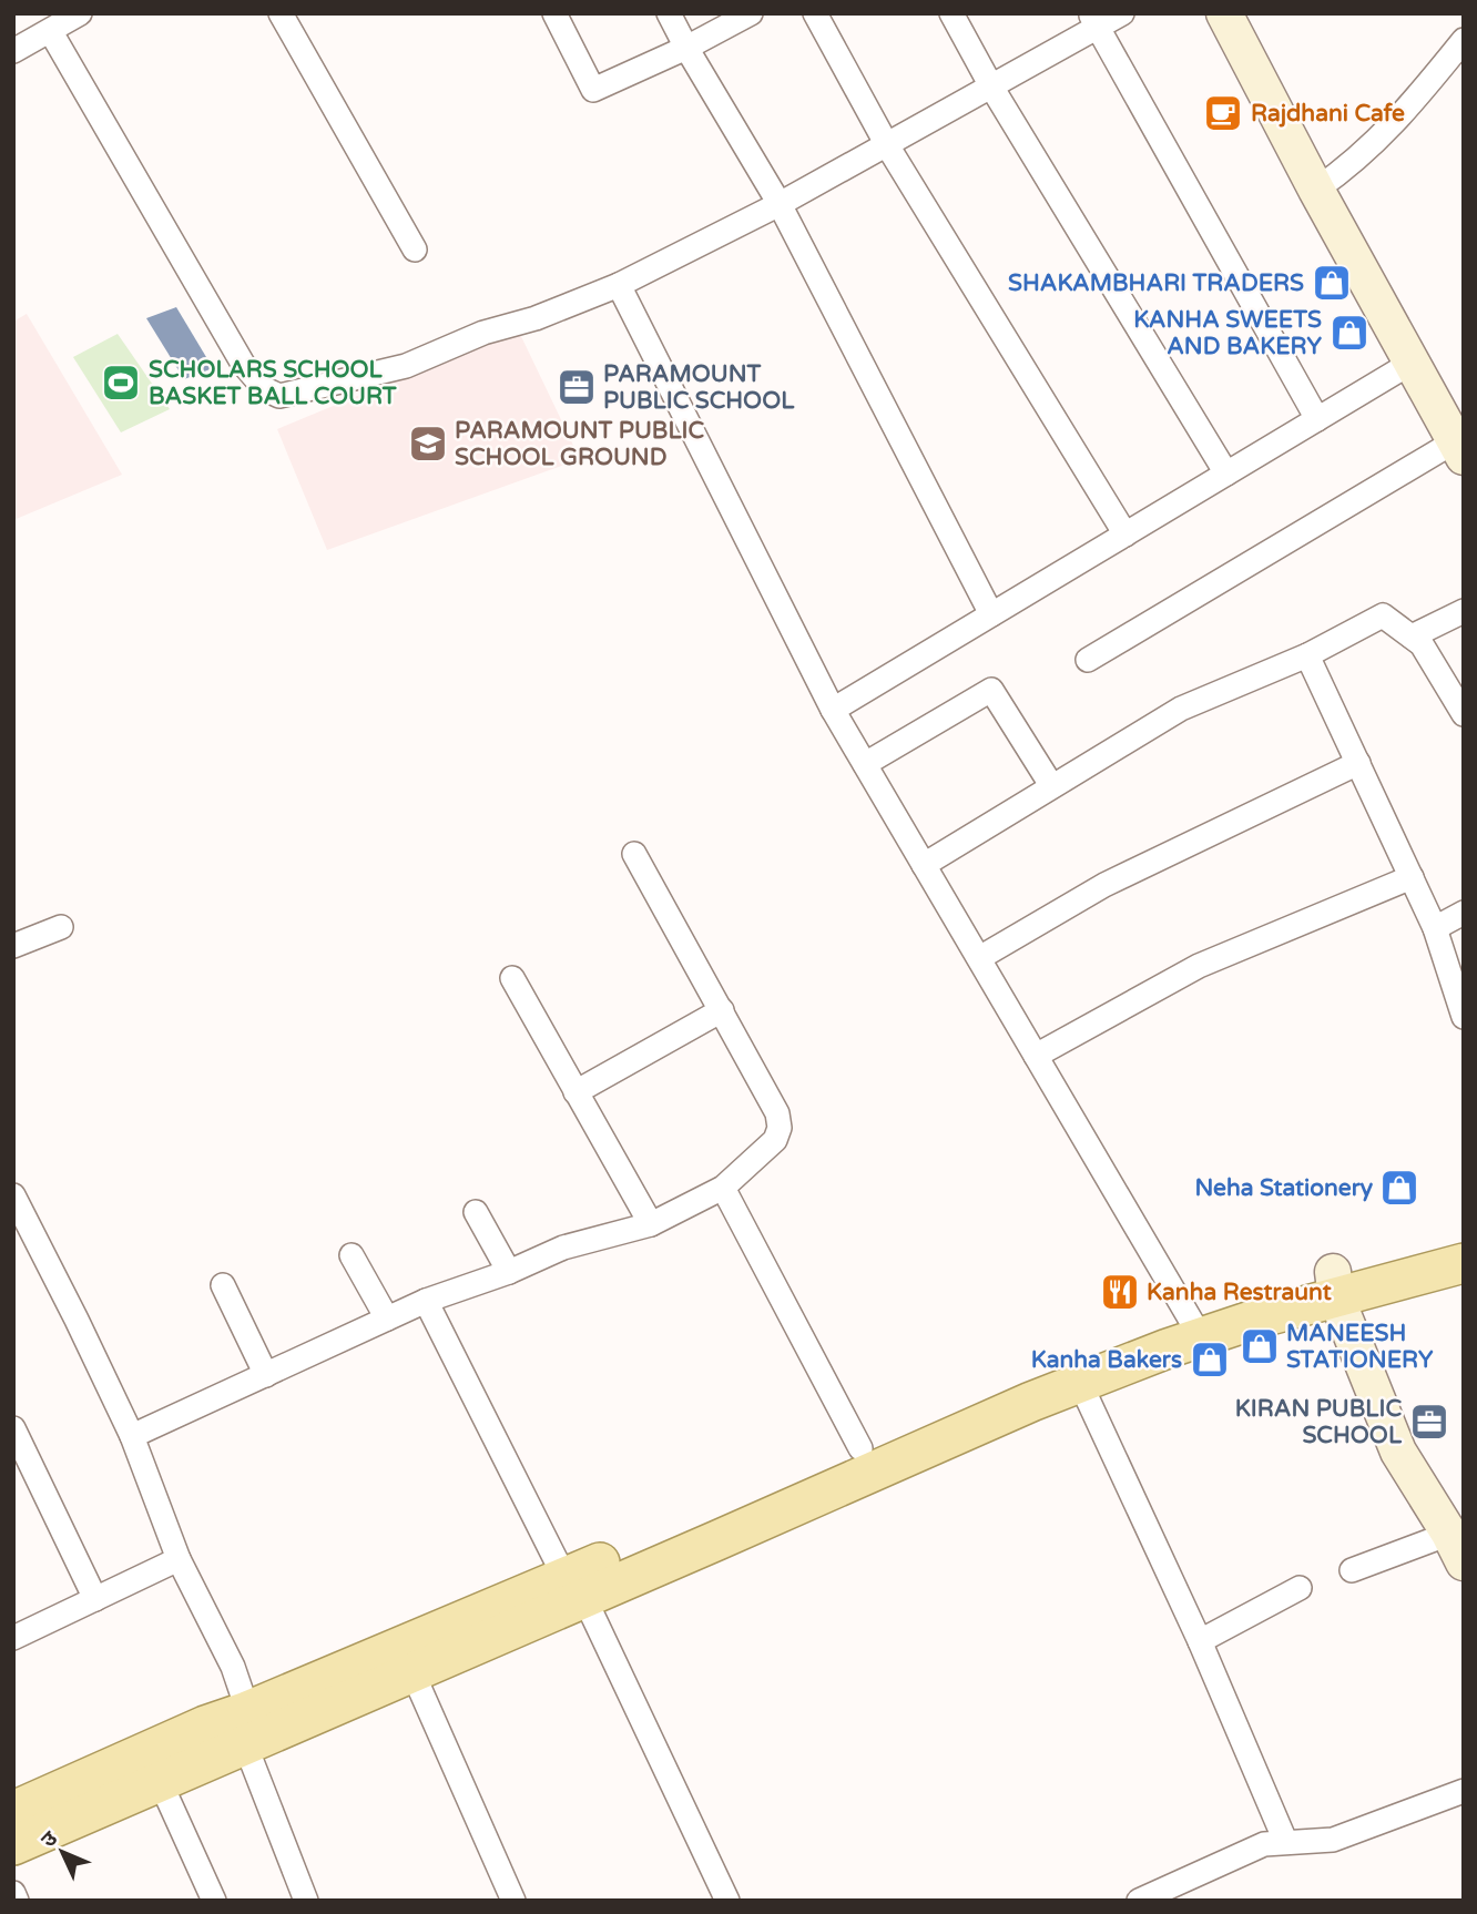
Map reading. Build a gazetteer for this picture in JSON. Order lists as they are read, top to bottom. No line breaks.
{"places":{"cafe":["Rajdhani Cafe"],"shop":["SHAKAMBHARI TRADERS","KANHA SWEETS AND BAKERY","Neha Stationery","MANEESH STATIONERY","Kanha Bakers"],"sports":["SCHOLARS SCHOOL BASKET BALL COURT"],"office":["PARAMOUNT PUBLIC SCHOOL","KIRAN PUBLIC SCHOOL"],"school or university":["PARAMOUNT PUBLIC SCHOOL GROUND"],"restaurant":["Kanha Restraunt"]},"north":"top left"}
